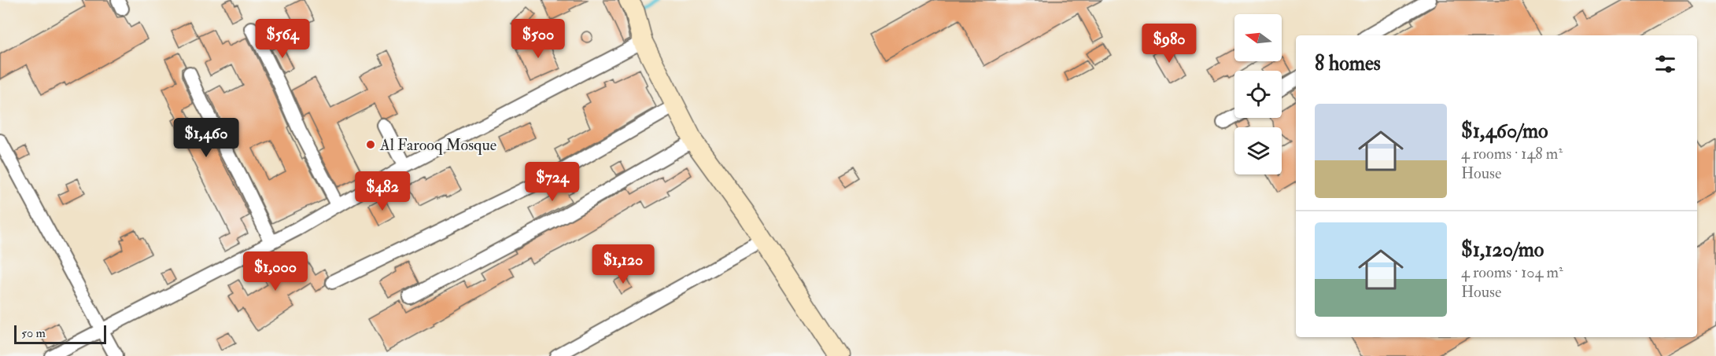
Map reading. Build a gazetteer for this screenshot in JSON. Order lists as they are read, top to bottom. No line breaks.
{"places":["Al Farooq Mosque"],"scale_bar":"50 m","north":"left","page":{"price":["$564","$500","$980","$1,460","$724","$482","$1,120","$1,000"],"heading":"8 homes","list":[{"name":"$1,460/mo","note":"4 rooms · 148 m² · House"},{"name":"$1,120/mo","note":"4 rooms · 104 m² · House"}],"scale":"50 m"}}
